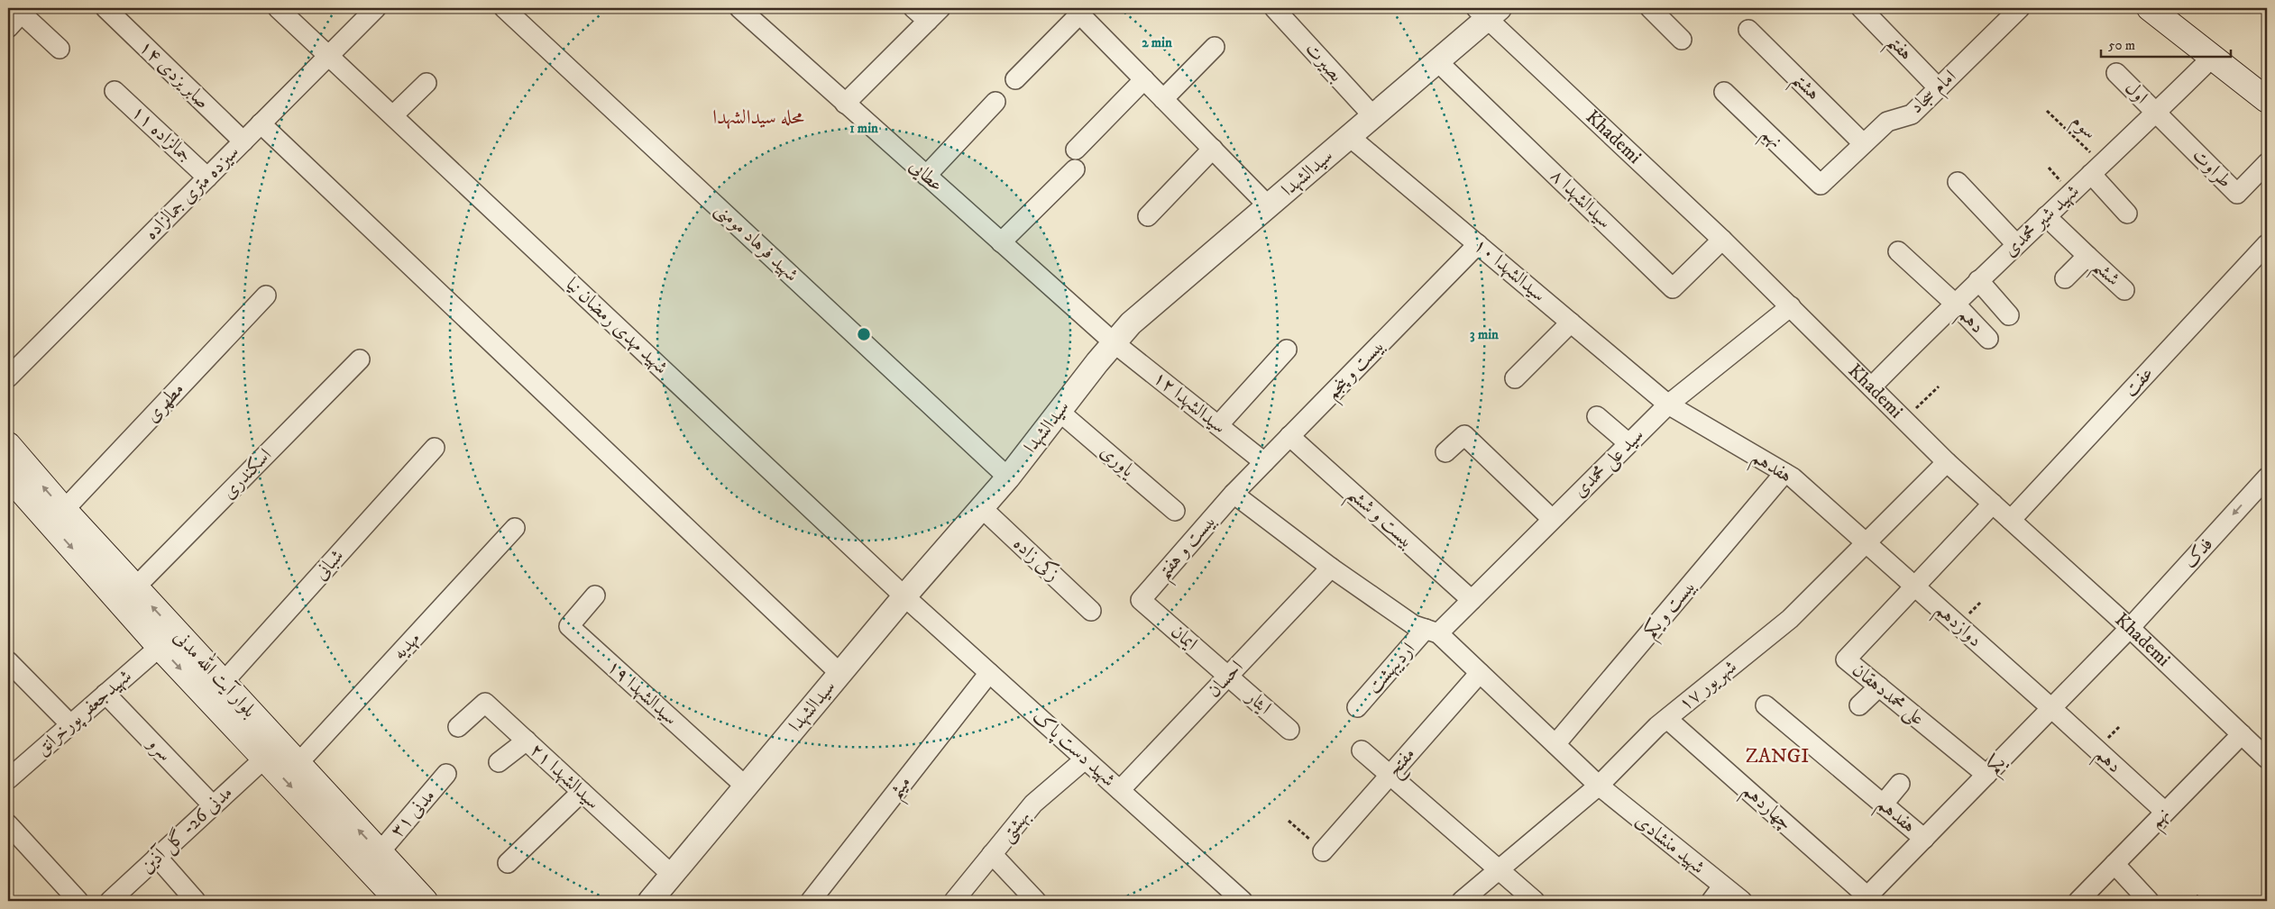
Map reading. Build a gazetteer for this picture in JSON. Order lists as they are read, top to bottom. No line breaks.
{"streets":{"main road":["بلوار آیت الله مدنی"],"street":["هفتم","بصیرت","صابر یزدی ۱۴","هشتم","امام سجاد","اول","جمالزاده ۱۱","Khademi","نهم","طراوت","سیدالشهدا","عطایی","سیزده متری جمالزاده","سیدالشهدا ۸","شهید شیر محمدی","شهید فرهاد مومنی","سیدالشهدا ۱۰","ششم","دهم","شهید مهدی رمضان نیا","بیست و پنجم","عفت","مطهری","سیدالشهدا ۱۲","یاوری","سید علی محمدی","هفدهم","اسکندری","بیست و ششم","بیست و هفتم","فدک","زکی زاده","شبانی","بیست و یکم","دوازدهم","ایمان","مهدیه","اردیبهشت","احسان","۱۷ شهریور","سیدالشهدا ۱۹","علی محمددهقان","ایثار","شهیدجعفر پورخرانق","شهید دست پاک","سرو","مفتح","یکم","سیدالشهدا ۲۱","میثم","چهاردهم","مدنی ۳۱","بهشتی","مدنی 26- گل آذین","شهید منشادی"],"path":["سوم"]},"crossings":[["هفتم","امام سجاد"],["بصیرت","سیدالشهدا"],["صابر یزدی ۱۴","سیزده متری جمالزاده"],["هشتم","امام سجاد"],["امام سجاد","نهم"],["اول","طراوت"],["اول","شهید شیر محمدی"],["سوم","شهید شیر محمدی"],["جمالزاده ۱۱","سیزده متری جمالزاده"],["Khademi","نهم"],["Khademi","سیدالشهدا"],["Khademi","سیدالشهدا ۸"],["Khademi","شهید شیر محمدی"],["Khademi","عفت"],["Khademi","سید علی محمدی"],["Khademi","فدک"],["Khademi","۱۷ شهریور"],["Khademi","یکم"],["نهم","دهم"],["طراوت","شهید شیر محمدی"],["سیدالشهدا","عطایی"],["سیدالشهدا","سیدالشهدا ۸"],["سیدالشهدا","شهید فرهاد مومنی"],["سیدالشهدا","سیدالشهدا ۱۰"],["سیدالشهدا","شهید مهدی رمضان نیا"],["سیدالشهدا","سیدالشهدا ۱۲"],["سیدالشهدا","یاوری"],["سیدالشهدا","زکی زاده"],["سیدالشهدا","سیدالشهدا ۱۹"],["سیدالشهدا","شهید دست پاک"],["سیدالشهدا","سیدالشهدا ۲۱"],["عطایی","سیدالشهدا ۱۲"],["سیزده متری جمالزاده","شهید مهدی رمضان نیا"],["شهید شیر محمدی","ششم"],["شهید شیر محمدی","دهم"],["سیدالشهدا ۱۰","بیست و پنجم"],["سیدالشهدا ۱۰","سید علی محمدی"],["سیدالشهدا ۱۰","هفدهم"],["دهم","دوازدهم"],["دهم","یکم"],["شهید مهدی رمضان نیا","شهید دست پاک"],["بیست و پنجم","سیدالشهدا ۱۲"],["بیست و پنجم","بیست و ششم"],["بیست و پنجم","بیست و هفتم"],["بیست و پنجم","شهید منشادی"],["مطهری","بلوار آیت الله مدنی"],["سید علی محمدی","هفدهم"],["سید علی محمدی","بیست و ششم"],["سید علی محمدی","اردیبهشت"],["سید علی محمدی","شهید منشادی"],["هفدهم","بیست و یکم"],["هفدهم","دوازدهم"],["هفدهم","۱۷ شهریور"],["هفدهم","یکم"],["اسکندری","بلوار آیت الله مدنی"],["بیست و هفتم","ایمان"],["بیست و هفتم","شهید منشادی"],["فدک","یکم"],["شبانی","بلوار آیت الله مدنی"],["بیست و یکم","شهید منشادی"],["دوازدهم","۱۷ شهریور"],["دوازدهم","علی محمددهقان"],["دوازدهم","یکم"],["ایمان","احسان"],["ایمان","ایثار"],["مهدیه","بلوار آیت الله مدنی"],["اردیبهشت","شهید منشادی"],["بلوار آیت الله مدنی","شهیدجعفر پورخرانق"],["بلوار آیت الله مدنی","مدنی ۳۱"],["بلوار آیت الله مدنی","مدنی 26- گل آذین"],["احسان","ایثار"],["احسان","شهید دست پاک"],["احسان","شهید منشادی"],["۱۷ شهریور","چهاردهم"],["۱۷ شهریور","شهید منشادی"],["علی محمددهقان","یکم"],["شهیدجعفر پورخرانق","سرو"],["شهید دست پاک","میثم"],["شهید دست پاک","بهشتی"],["سرو","مدنی 26- گل آذین"],["مفتح","شهید منشادی"],["یکم","چهاردهم"]],"one_way":["فدک"],"districts":["محله سیدالشهدا","ZANGI"],"scale_bar":"50 m","rings":["2 min","1 min","3 min"]}
